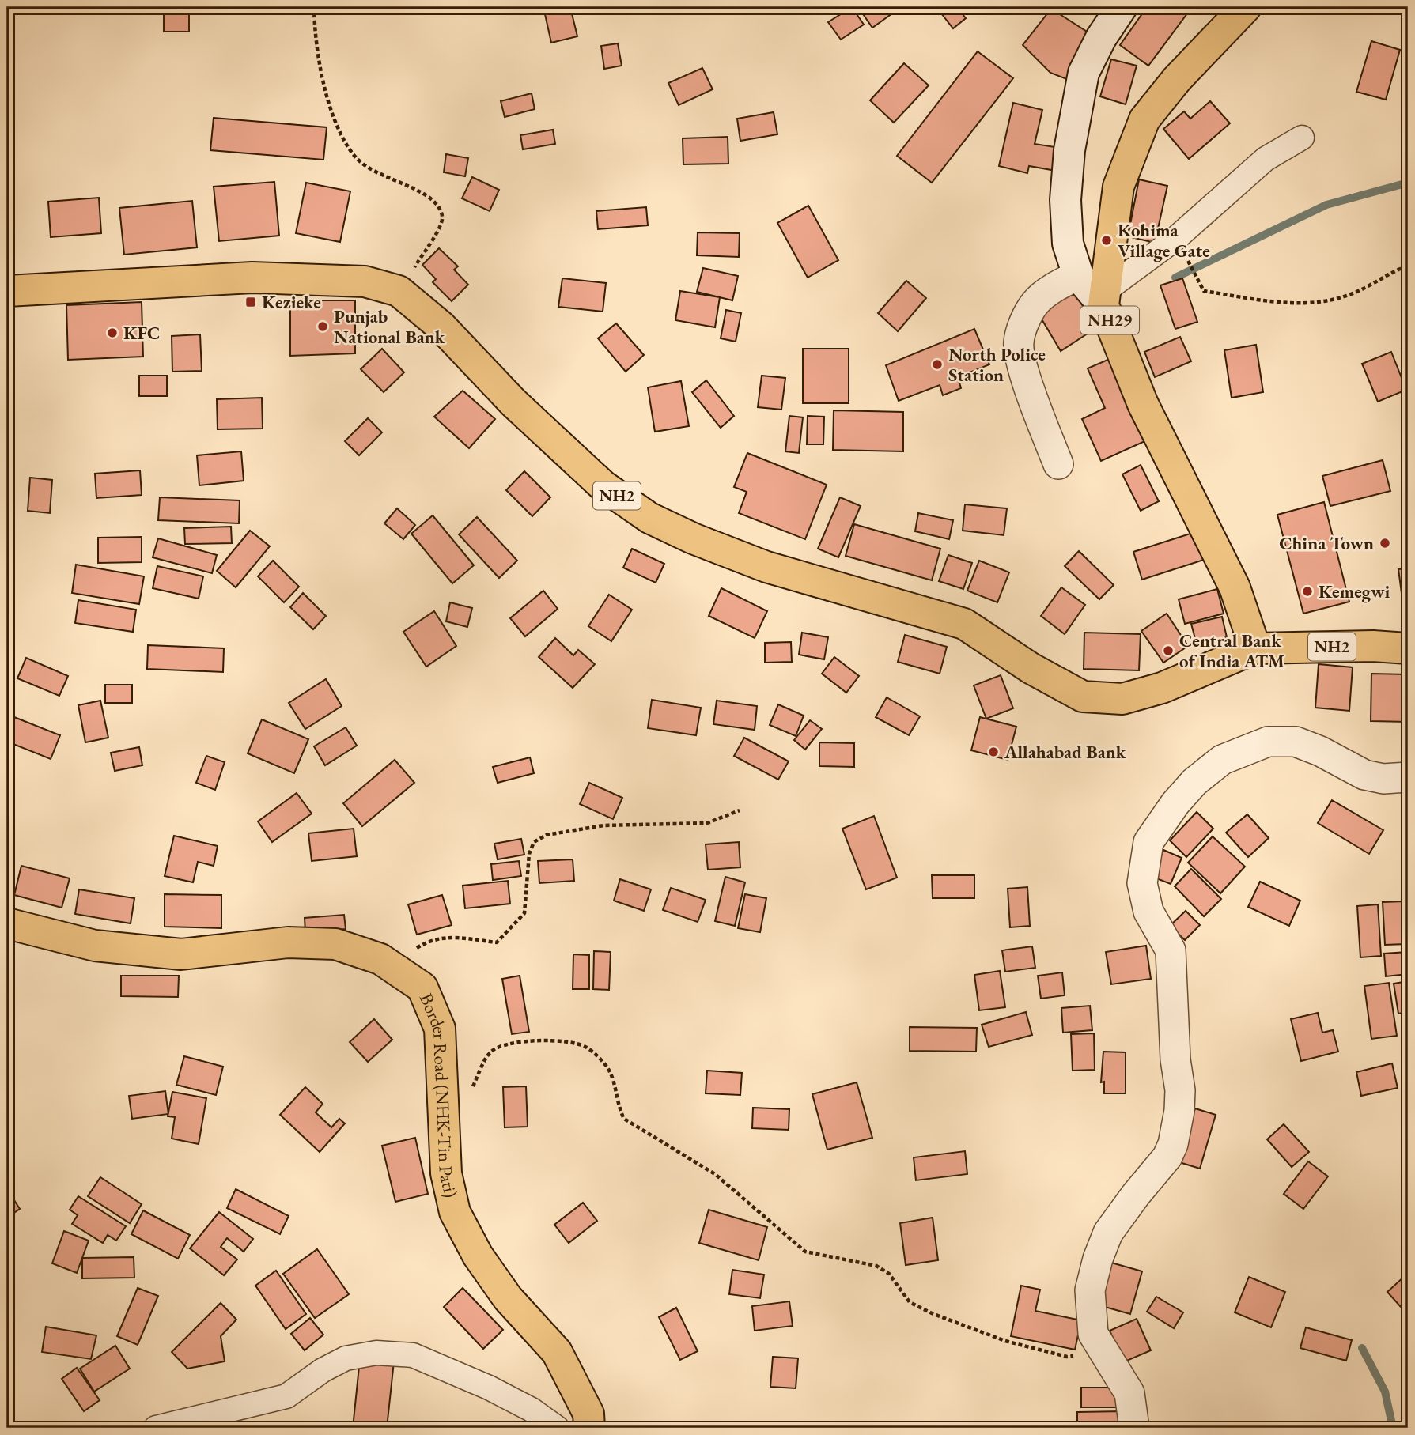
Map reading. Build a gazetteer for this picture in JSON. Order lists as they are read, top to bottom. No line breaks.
{"streets":{"main road":["NH29","NH2","Border Road (NHK-Tin Pati)"]},"crossings":[["NH29","NH2"]],"places":{"other":["Kohima Village Gate","Punjab National Bank","KFC","North Police Station","China Town","Kemegwi","Central Bank of India ATM","Allahabad Bank"],"transit":["Kezieke"]}}
